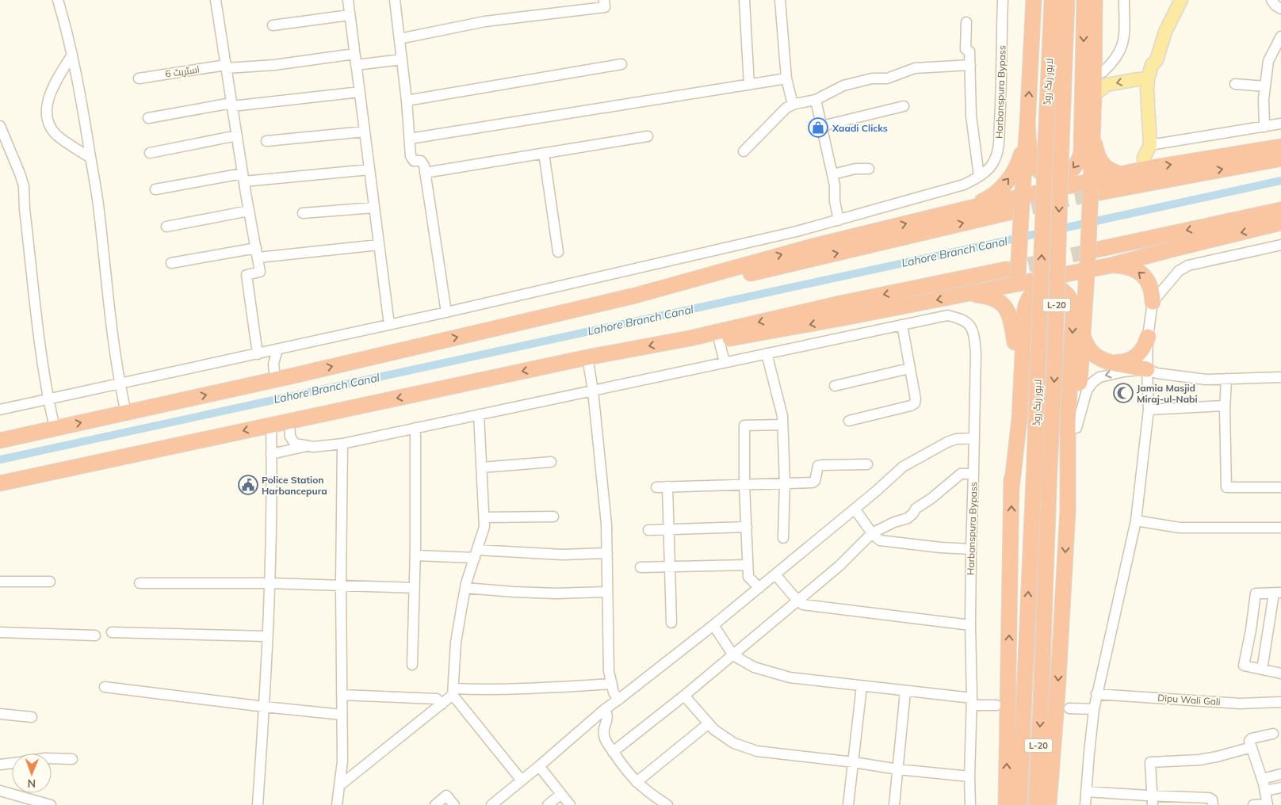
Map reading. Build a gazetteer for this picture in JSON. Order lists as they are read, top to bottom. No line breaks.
{"streets":{"highway":["لاہور رنگ روڈ","L-20"],"street":["اسٹریٹ 6","Harbanspura Bypass","Dipu Wali Gali"]},"water":["Lahore Branch Canal"],"places":{"shop":["Xaadi Clicks"],"mosque":["Jamia Masjid Miraj-ul-Nabi"],"public building":["Police Station Harbancepura"]},"north":"bottom"}
